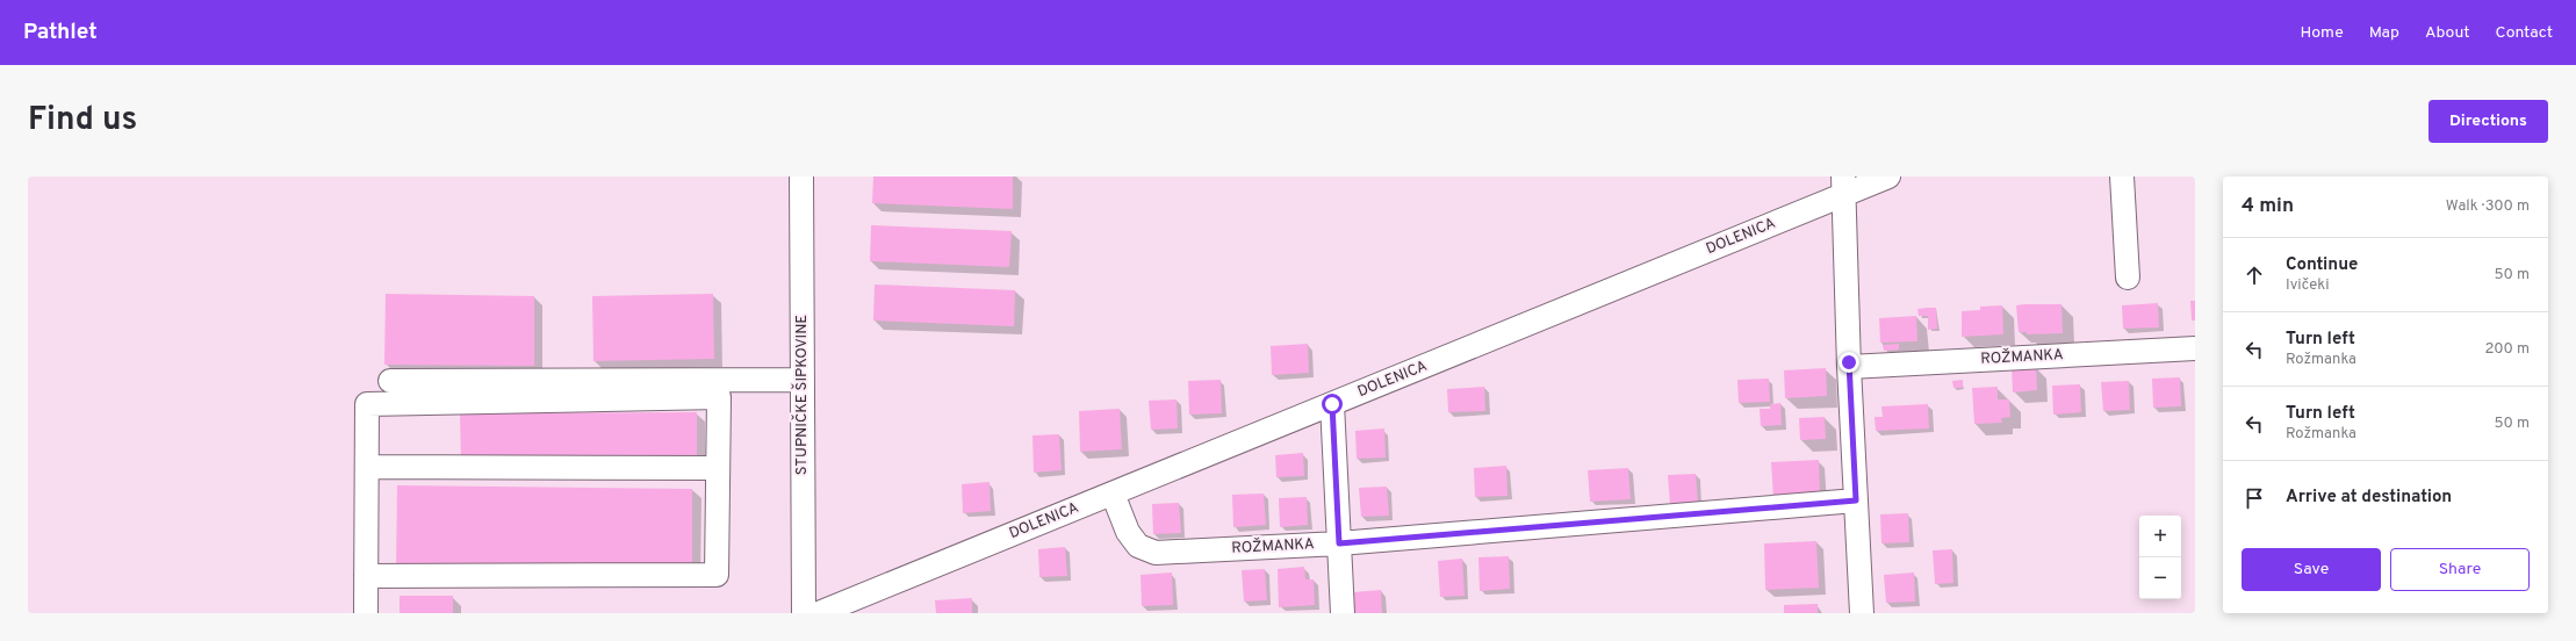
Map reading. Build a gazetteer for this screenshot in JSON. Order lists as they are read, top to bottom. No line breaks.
{"streets":{"street":["DOLENICA","ROŽMANKA","STUPNIČKE ŠIPKOVINE"]},"crossings":[["DOLENICA","ROŽMANKA"]],"page":{"header":"Pathlet","nav":["Home","Map","About","Contact"],"title":"Find us","buttons":["Directions",["Save","Share"]],"heading":["4 min","Walk · 300 m"],"list":[["Continue","Ivičeki","50 m"],["Turn left","Rožmanka","200 m"],["Turn left","Rožmanka","50 m"],"Arrive at destination"],"map_buttons":["+","−"]}}
